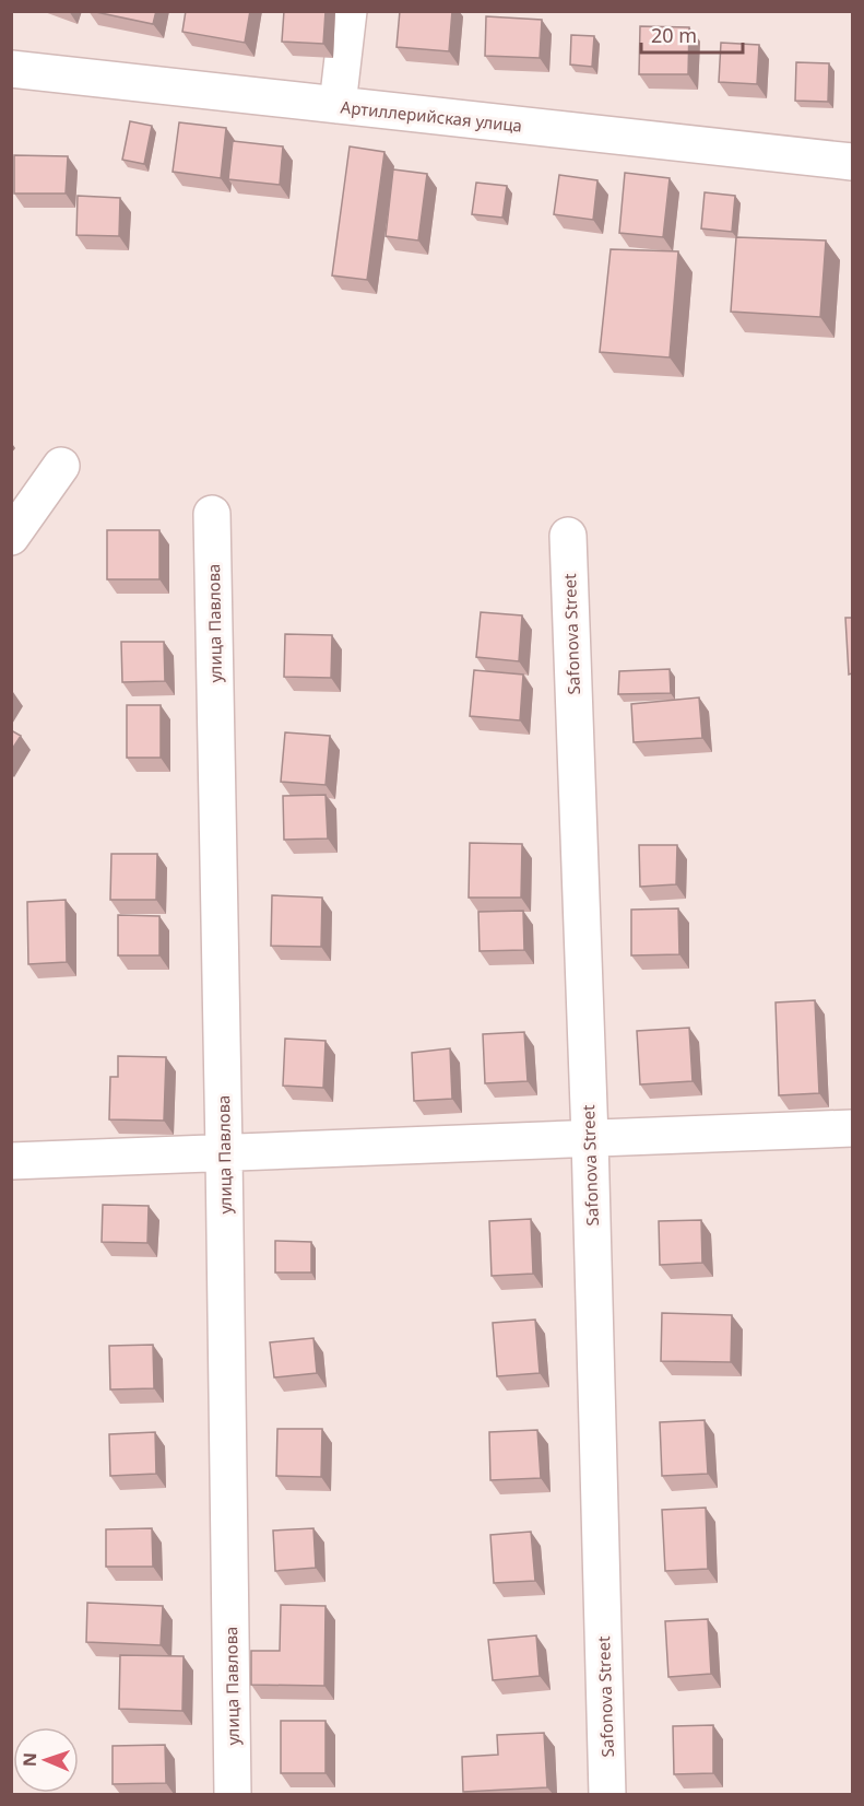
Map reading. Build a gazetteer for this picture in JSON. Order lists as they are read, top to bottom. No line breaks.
{"streets":{"street":["Артиллерийская улица","улица Павлова","Safonova Street"]},"scale_bar":"20 m","north":"left"}
